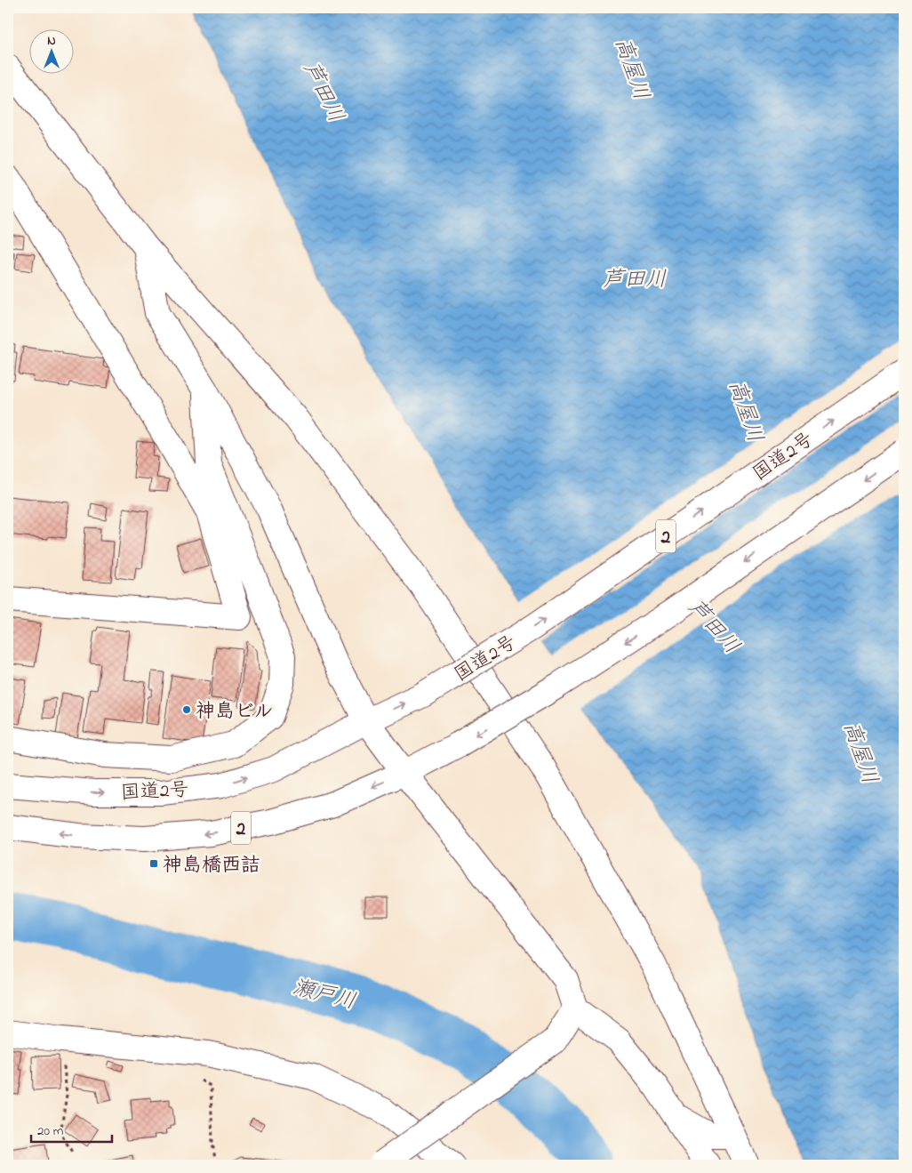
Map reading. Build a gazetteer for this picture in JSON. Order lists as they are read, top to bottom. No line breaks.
{"streets":{"main road":["国道2号","2"]},"water":["高屋川","芦田川","瀬戸川"],"places":{"other":["神島ビル"],"transit":["神島橋西詰"]},"scale_bar":"20 m","north":"top"}
